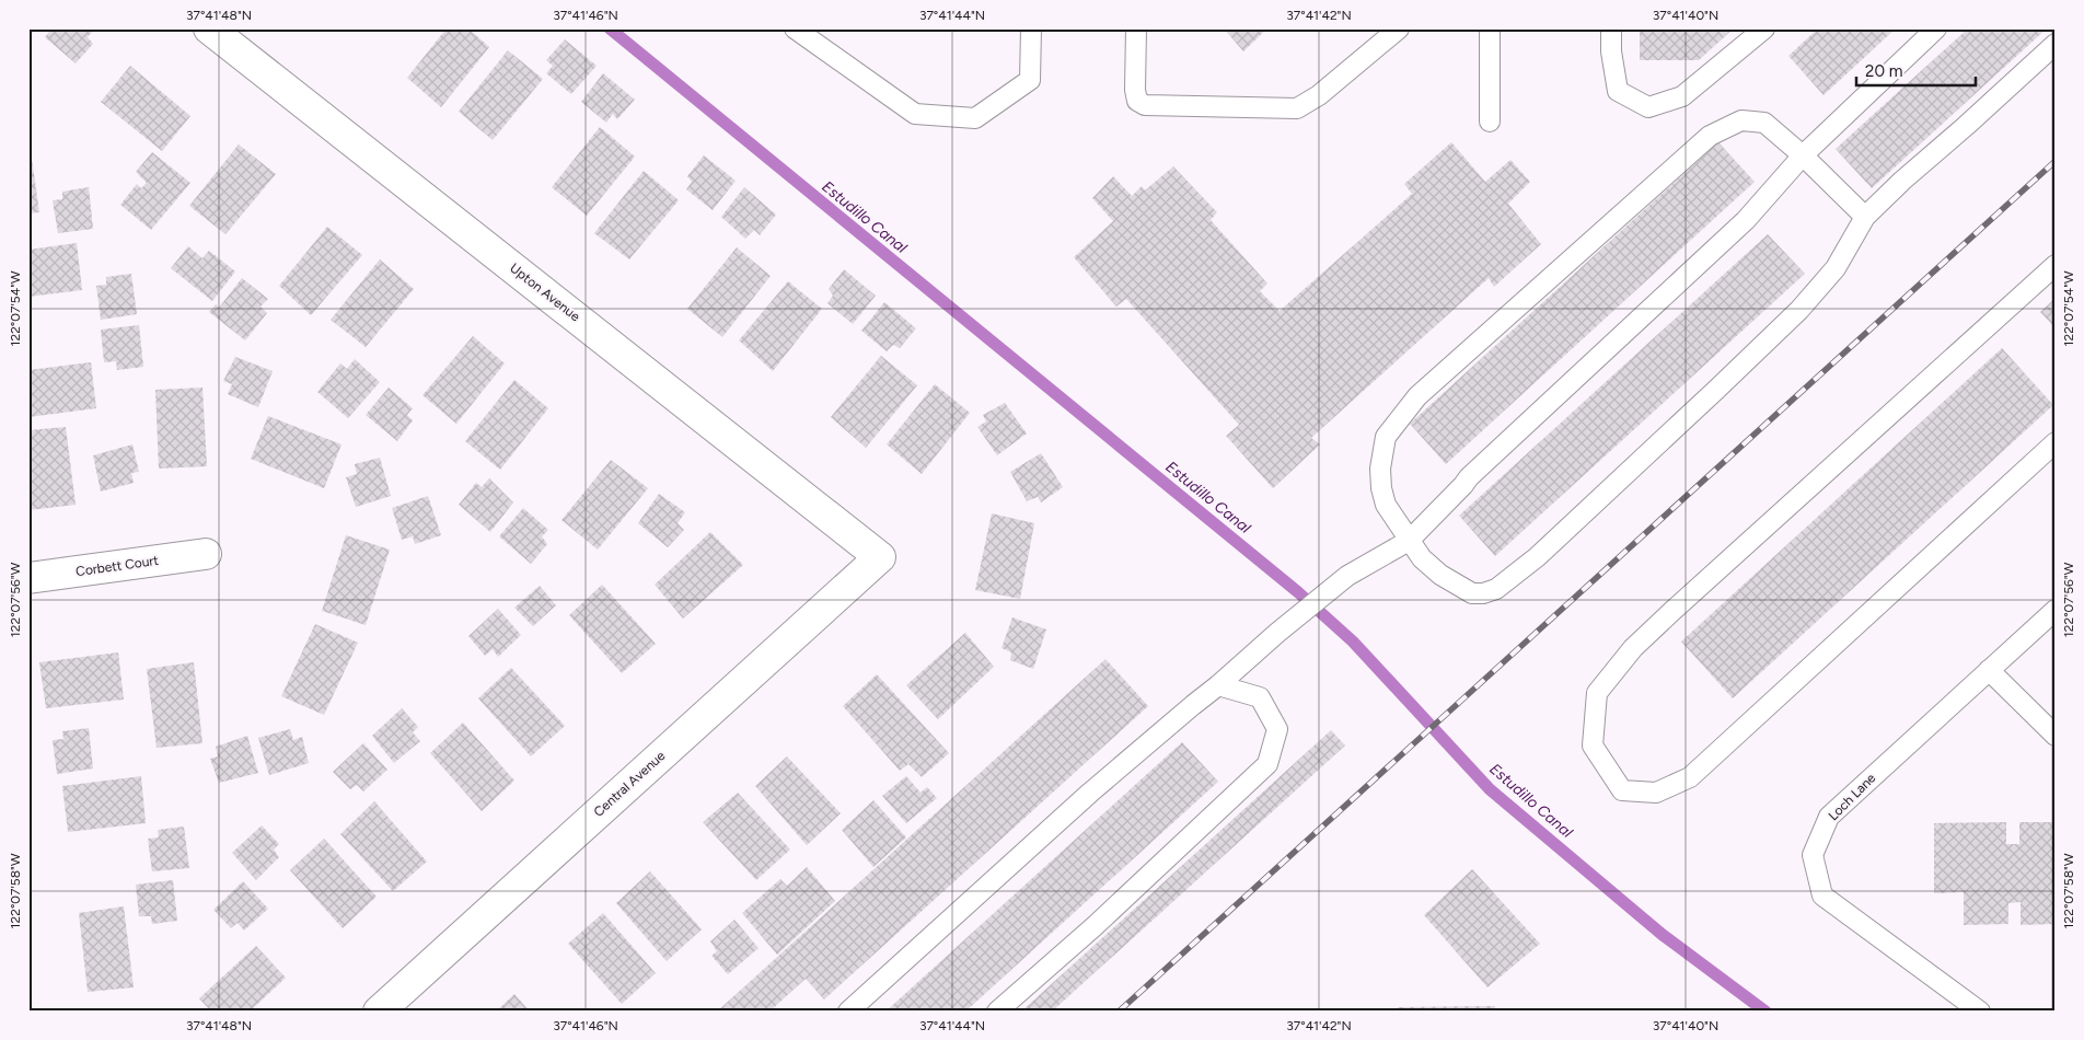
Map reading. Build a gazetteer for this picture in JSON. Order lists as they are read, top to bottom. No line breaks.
{"streets":{"street":["Upton Avenue","Corbett Court","Central Avenue"],"lane":["Loch Lane"]},"crossings":[["Upton Avenue","Central Avenue"]],"water":["Estudillo Canal"],"scale_bar":"20 m","coordinates":["37°41'48\"N","37°41'46\"N","37°41'44\"N","37°41'42\"N","37°41'40\"N","122°07'54\"W","122°07'56\"W","122°07'58\"W"]}
